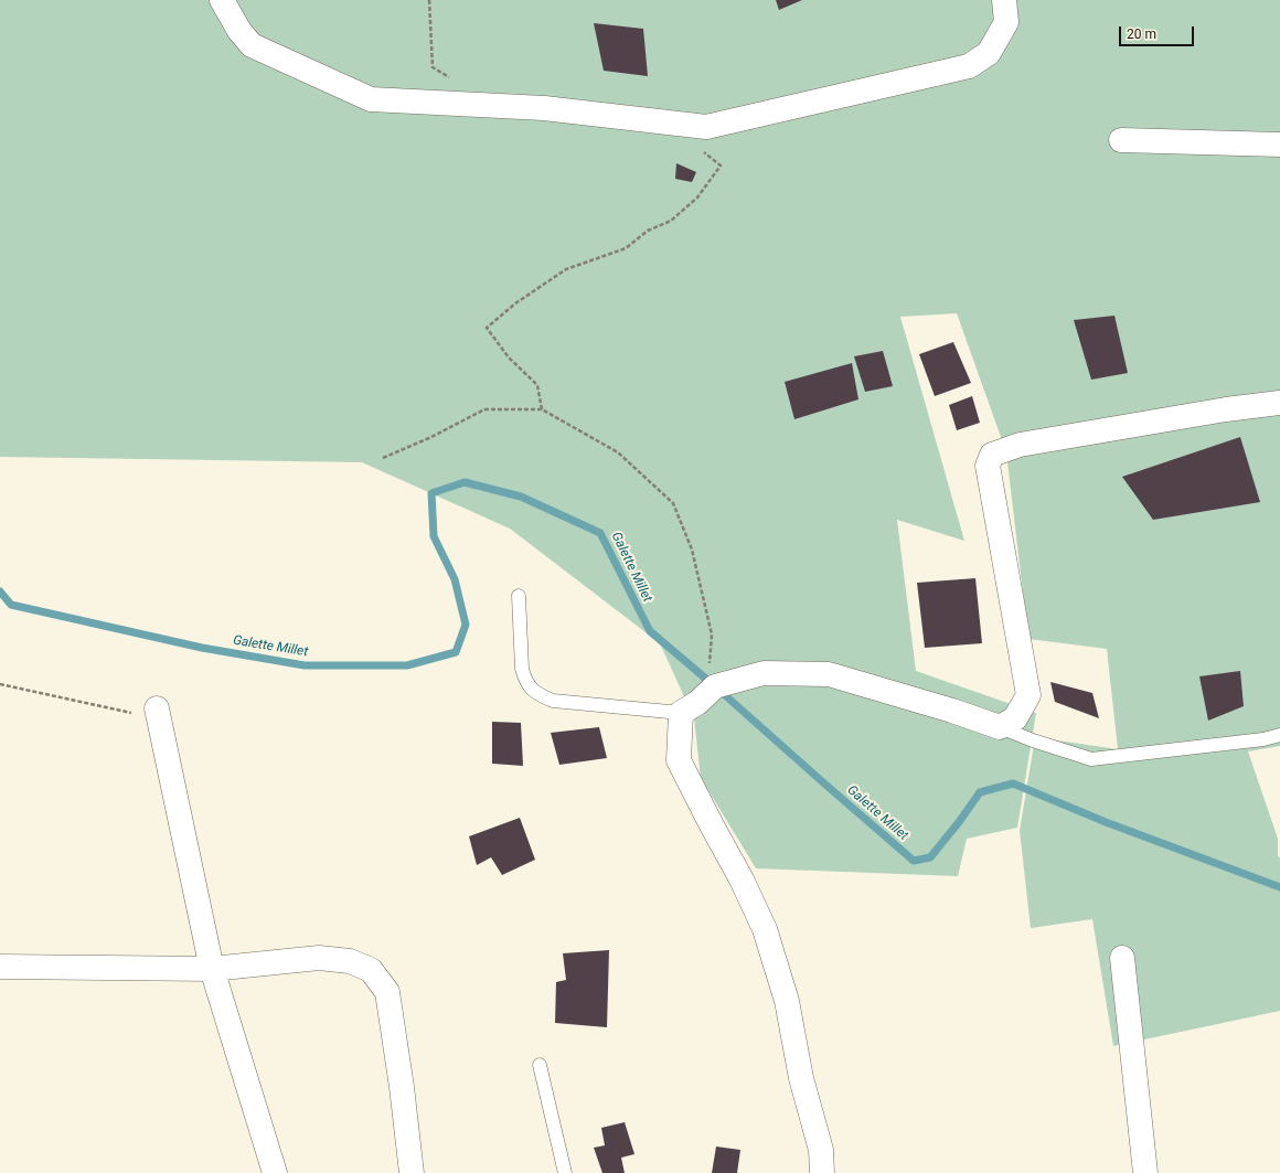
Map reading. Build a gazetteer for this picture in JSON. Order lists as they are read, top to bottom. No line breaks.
{"water":["Galette Millet"],"scale_bar":"20 m"}
